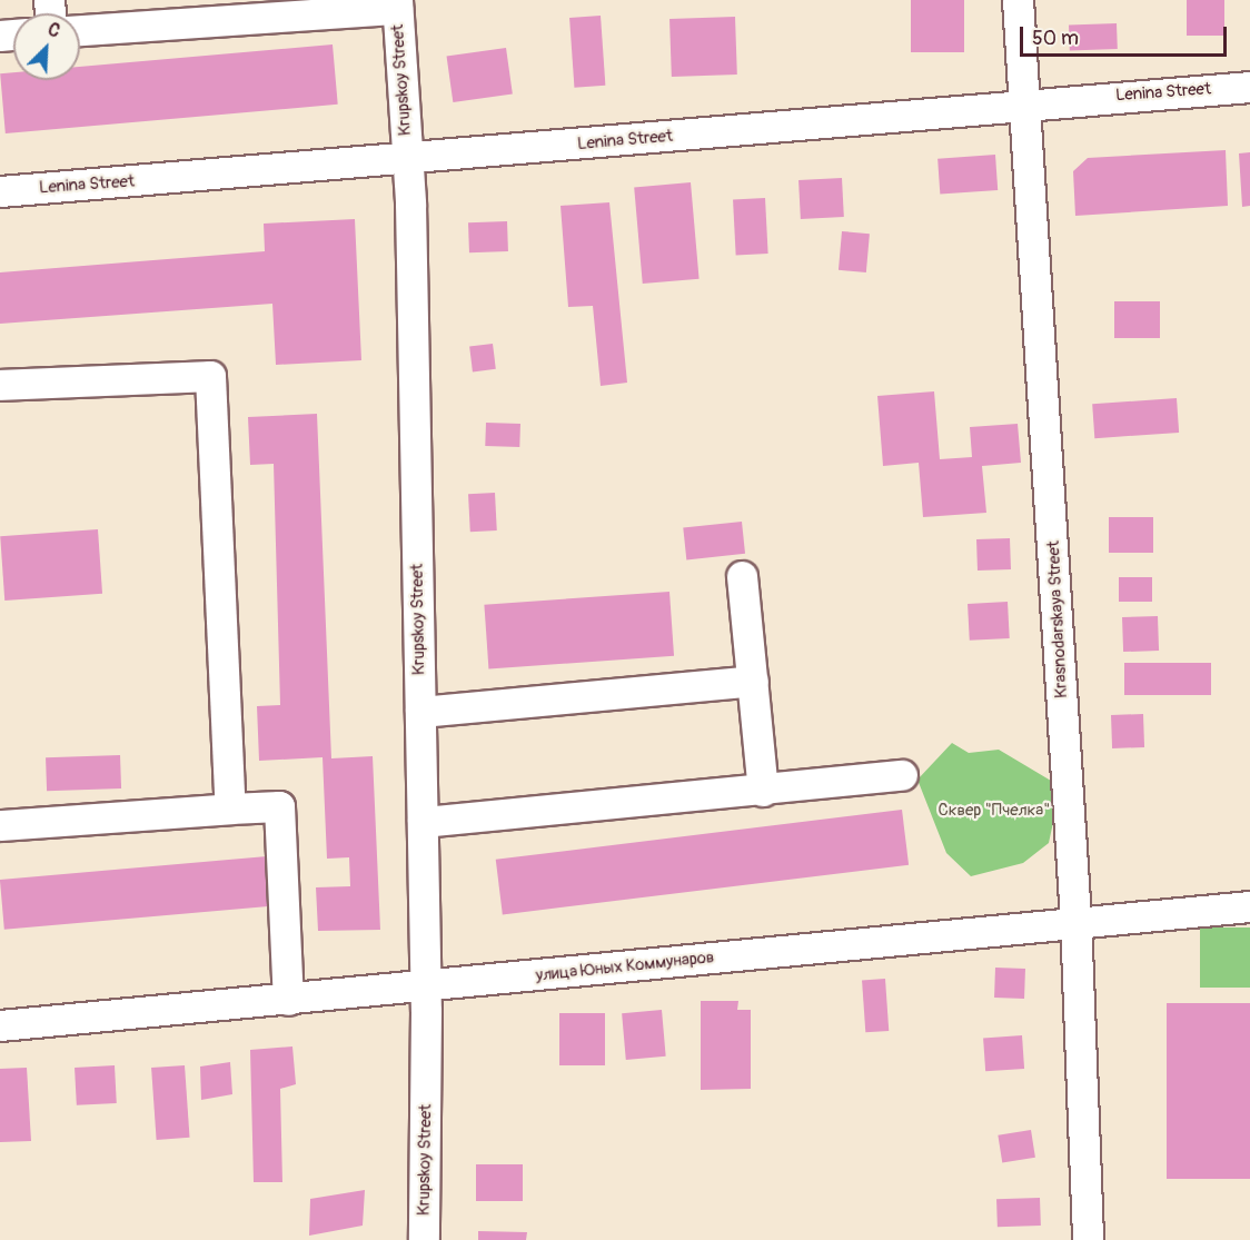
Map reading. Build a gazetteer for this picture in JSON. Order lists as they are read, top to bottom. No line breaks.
{"streets":{"street":["Krupskoy Street","Lenina Street","Krasnodarskaya Street","улица Юных Коммунаров"]},"crossings":[["Krupskoy Street","Lenina Street"],["Krupskoy Street","улица Юных Коммунаров"],["Lenina Street","Krasnodarskaya Street"],["Krasnodarskaya Street","улица Юных Коммунаров"]],"parks":["Сквер \"Пчелка\""],"scale_bar":"50 m","north":"top right"}
